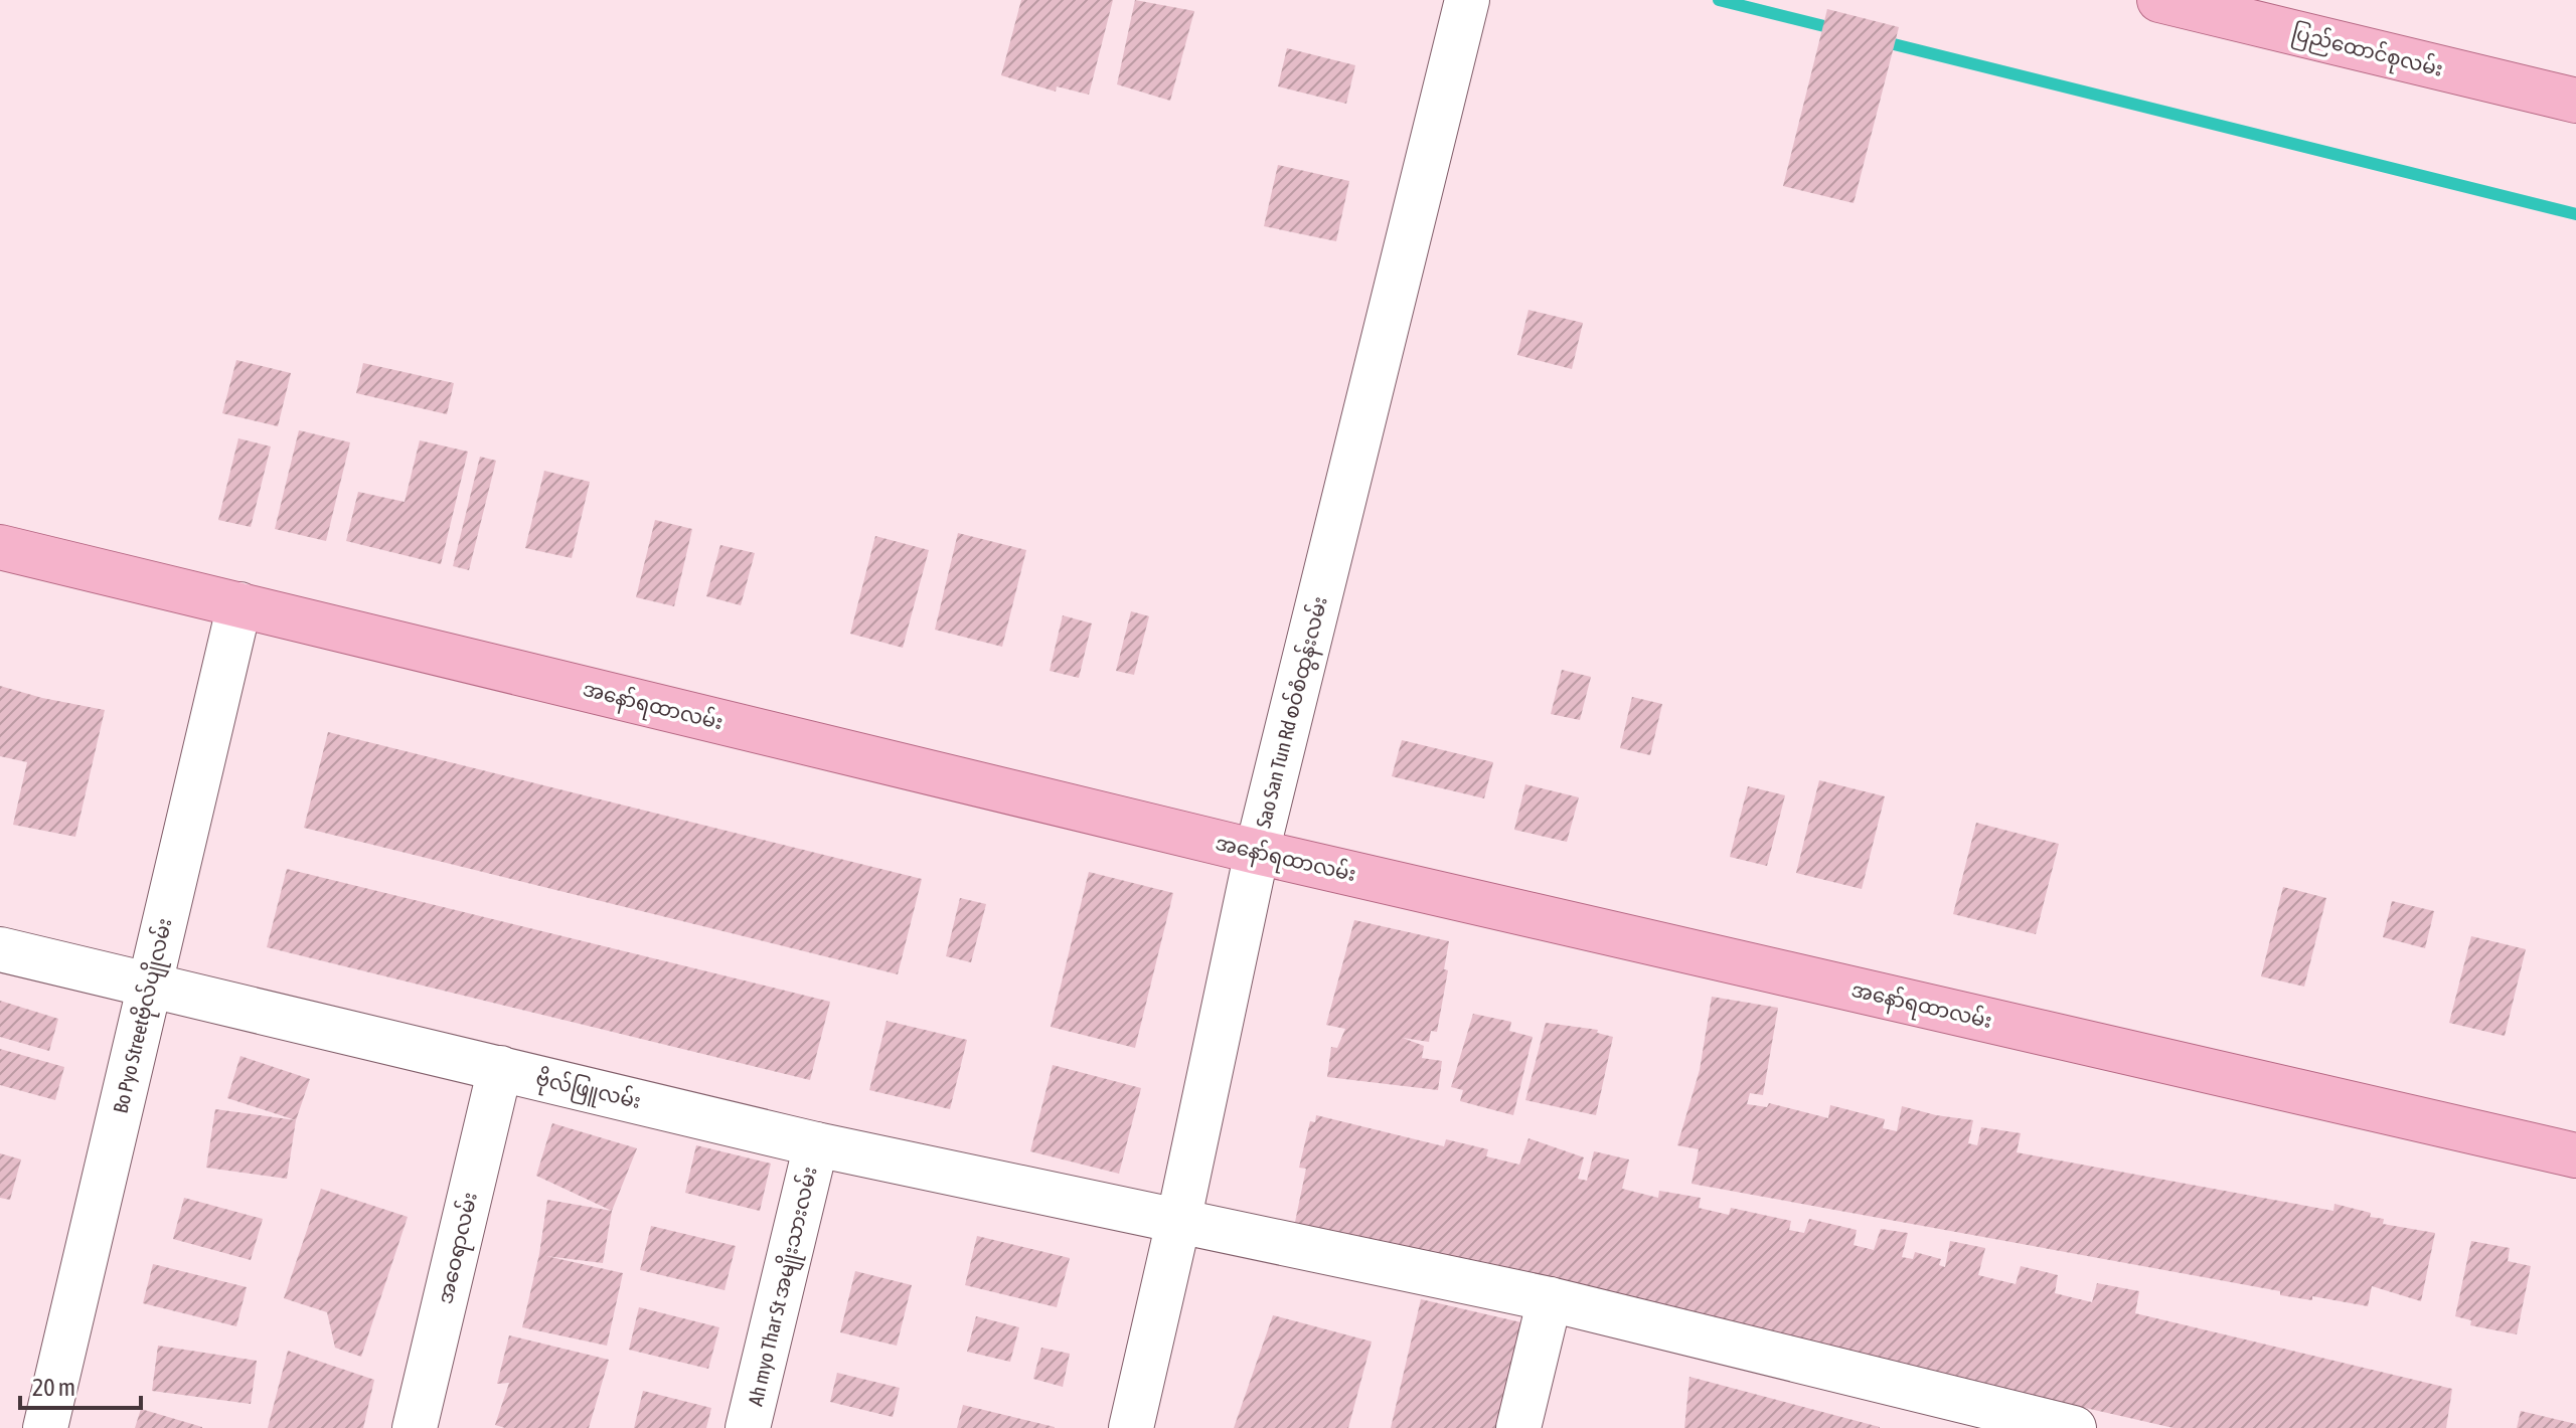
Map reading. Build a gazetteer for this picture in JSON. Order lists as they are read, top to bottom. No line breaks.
{"streets":{"main road":["ပြည်ထောင်စုလမ်း","အနော်ရထာလမ်း"],"street":["Sao San Tun Rd စဝ်စံထွန်းလမ်း","Bo Pyo Streetဗိုလ်ပျိုလမ်း","ဗိုလ်ဖြူလမ်း","အဝေရာလမ်း","Ah myo Thar St အမျိုးသားလမ်း"]},"crossings":[["အနော်ရထာလမ်း","Sao San Tun Rd စဝ်စံထွန်းလမ်း"],["အနော်ရထာလမ်း","Bo Pyo Streetဗိုလ်ပျိုလမ်း"],["Sao San Tun Rd စဝ်စံထွန်းလမ်း","ဗိုလ်ဖြူလမ်း"],["Bo Pyo Streetဗိုလ်ပျိုလမ်း","ဗိုလ်ဖြူလမ်း"],["ဗိုလ်ဖြူလမ်း","အဝေရာလမ်း"],["ဗိုလ်ဖြူလမ်း","Ah myo Thar St အမျိုးသားလမ်း"]],"scale_bar":"20 m"}
